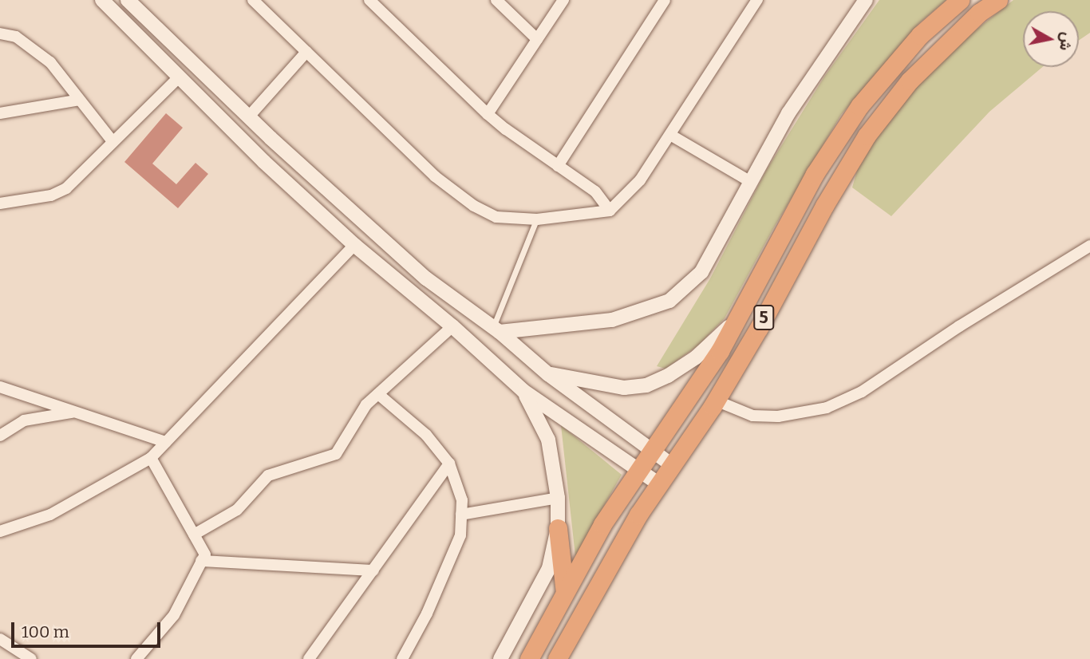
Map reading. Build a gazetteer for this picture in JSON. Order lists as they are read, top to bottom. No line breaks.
{"streets":{"highway":["5"]},"scale_bar":"100 m","north":"right"}
